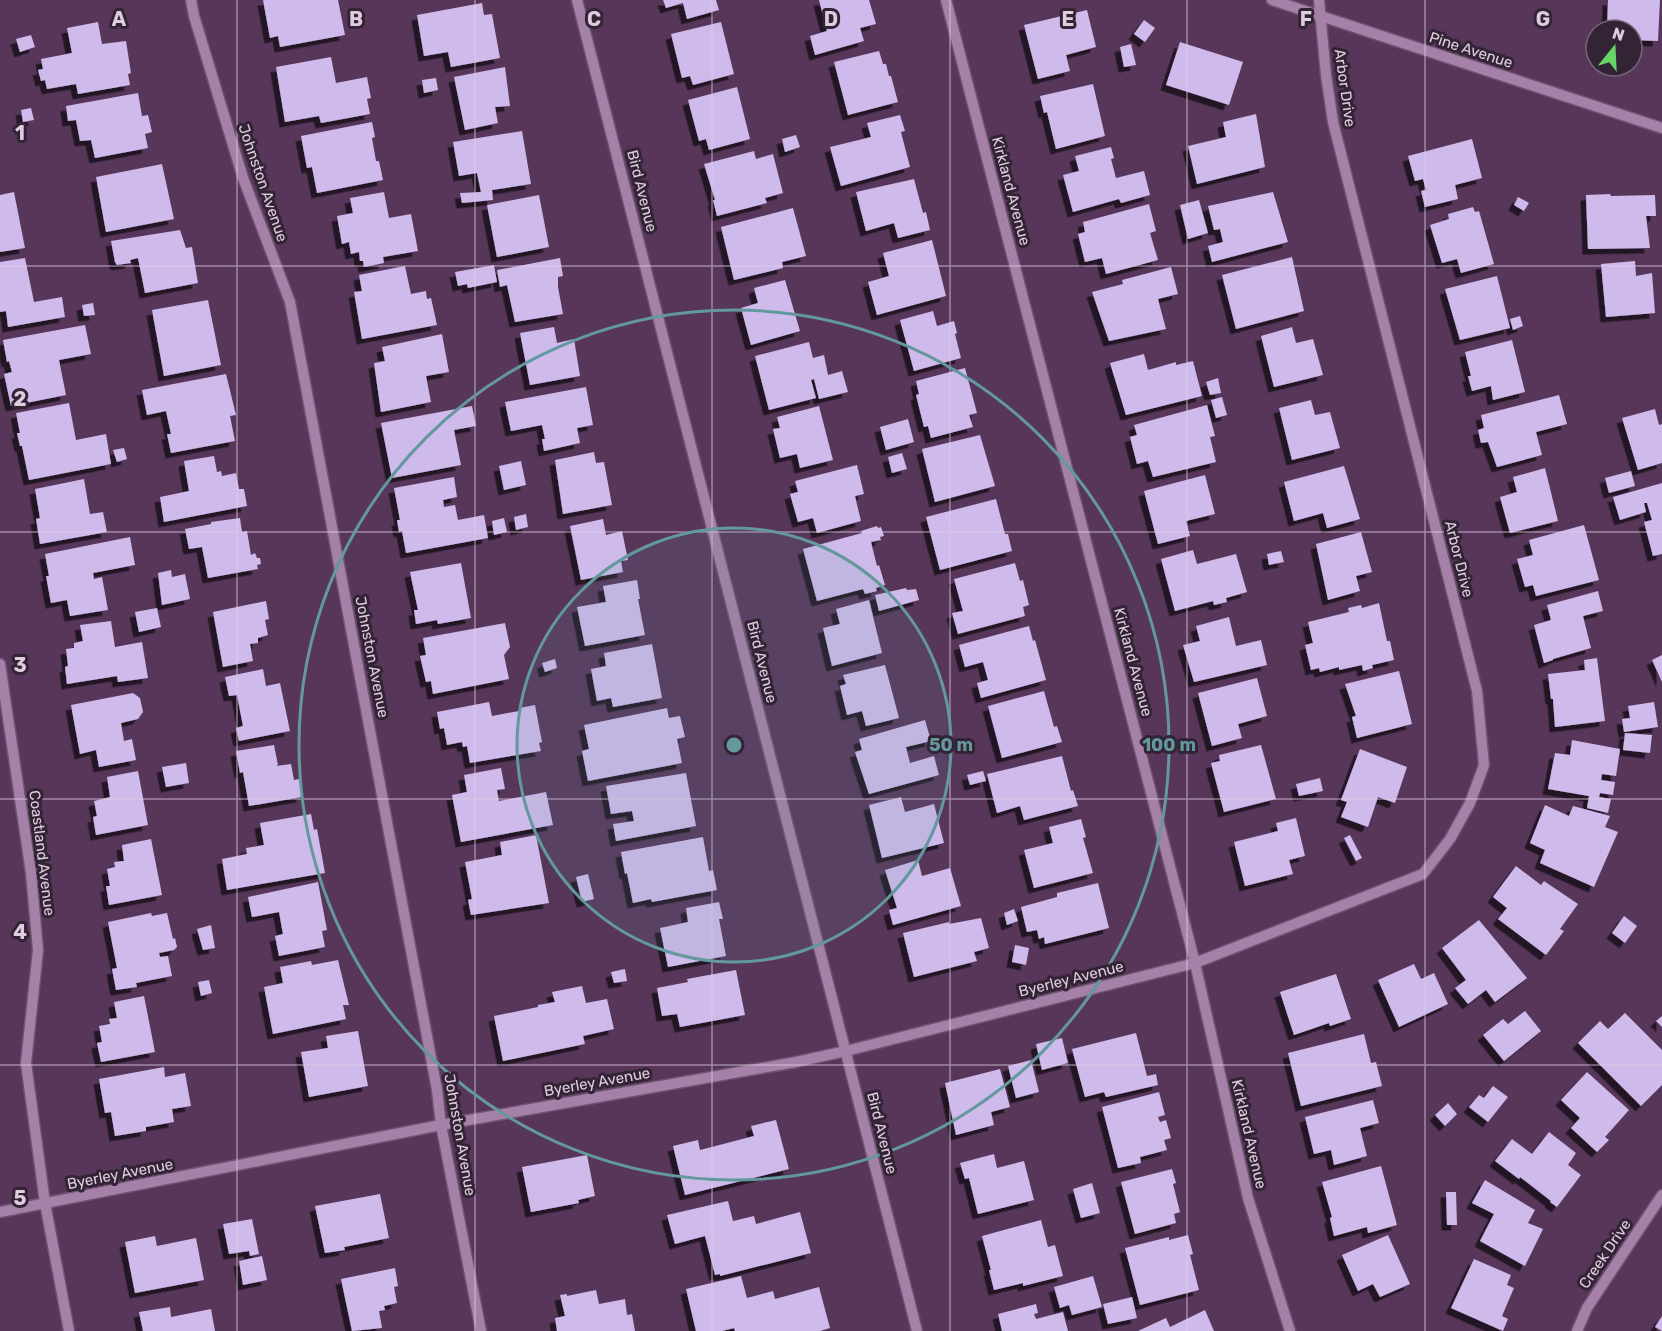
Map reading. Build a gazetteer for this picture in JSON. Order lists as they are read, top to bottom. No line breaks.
{"streets":{"street":["Pine Avenue","Arbor Drive","Johnston Avenue","Bird Avenue","Kirkland Avenue","Coastland Avenue","Byerley Avenue","Creek Drive"]},"crossings":[["Pine Avenue","Arbor Drive"],["Arbor Drive","Kirkland Avenue"],["Arbor Drive","Byerley Avenue"],["Johnston Avenue","Byerley Avenue"],["Bird Avenue","Byerley Avenue"],["Kirkland Avenue","Byerley Avenue"],["Coastland Avenue","Byerley Avenue"]],"north":"top","grid":{"columns":["A","B","C","D","E","F","G"],"rows":["1","2","3","4","5"]},"rings":["50 m","100 m"]}
